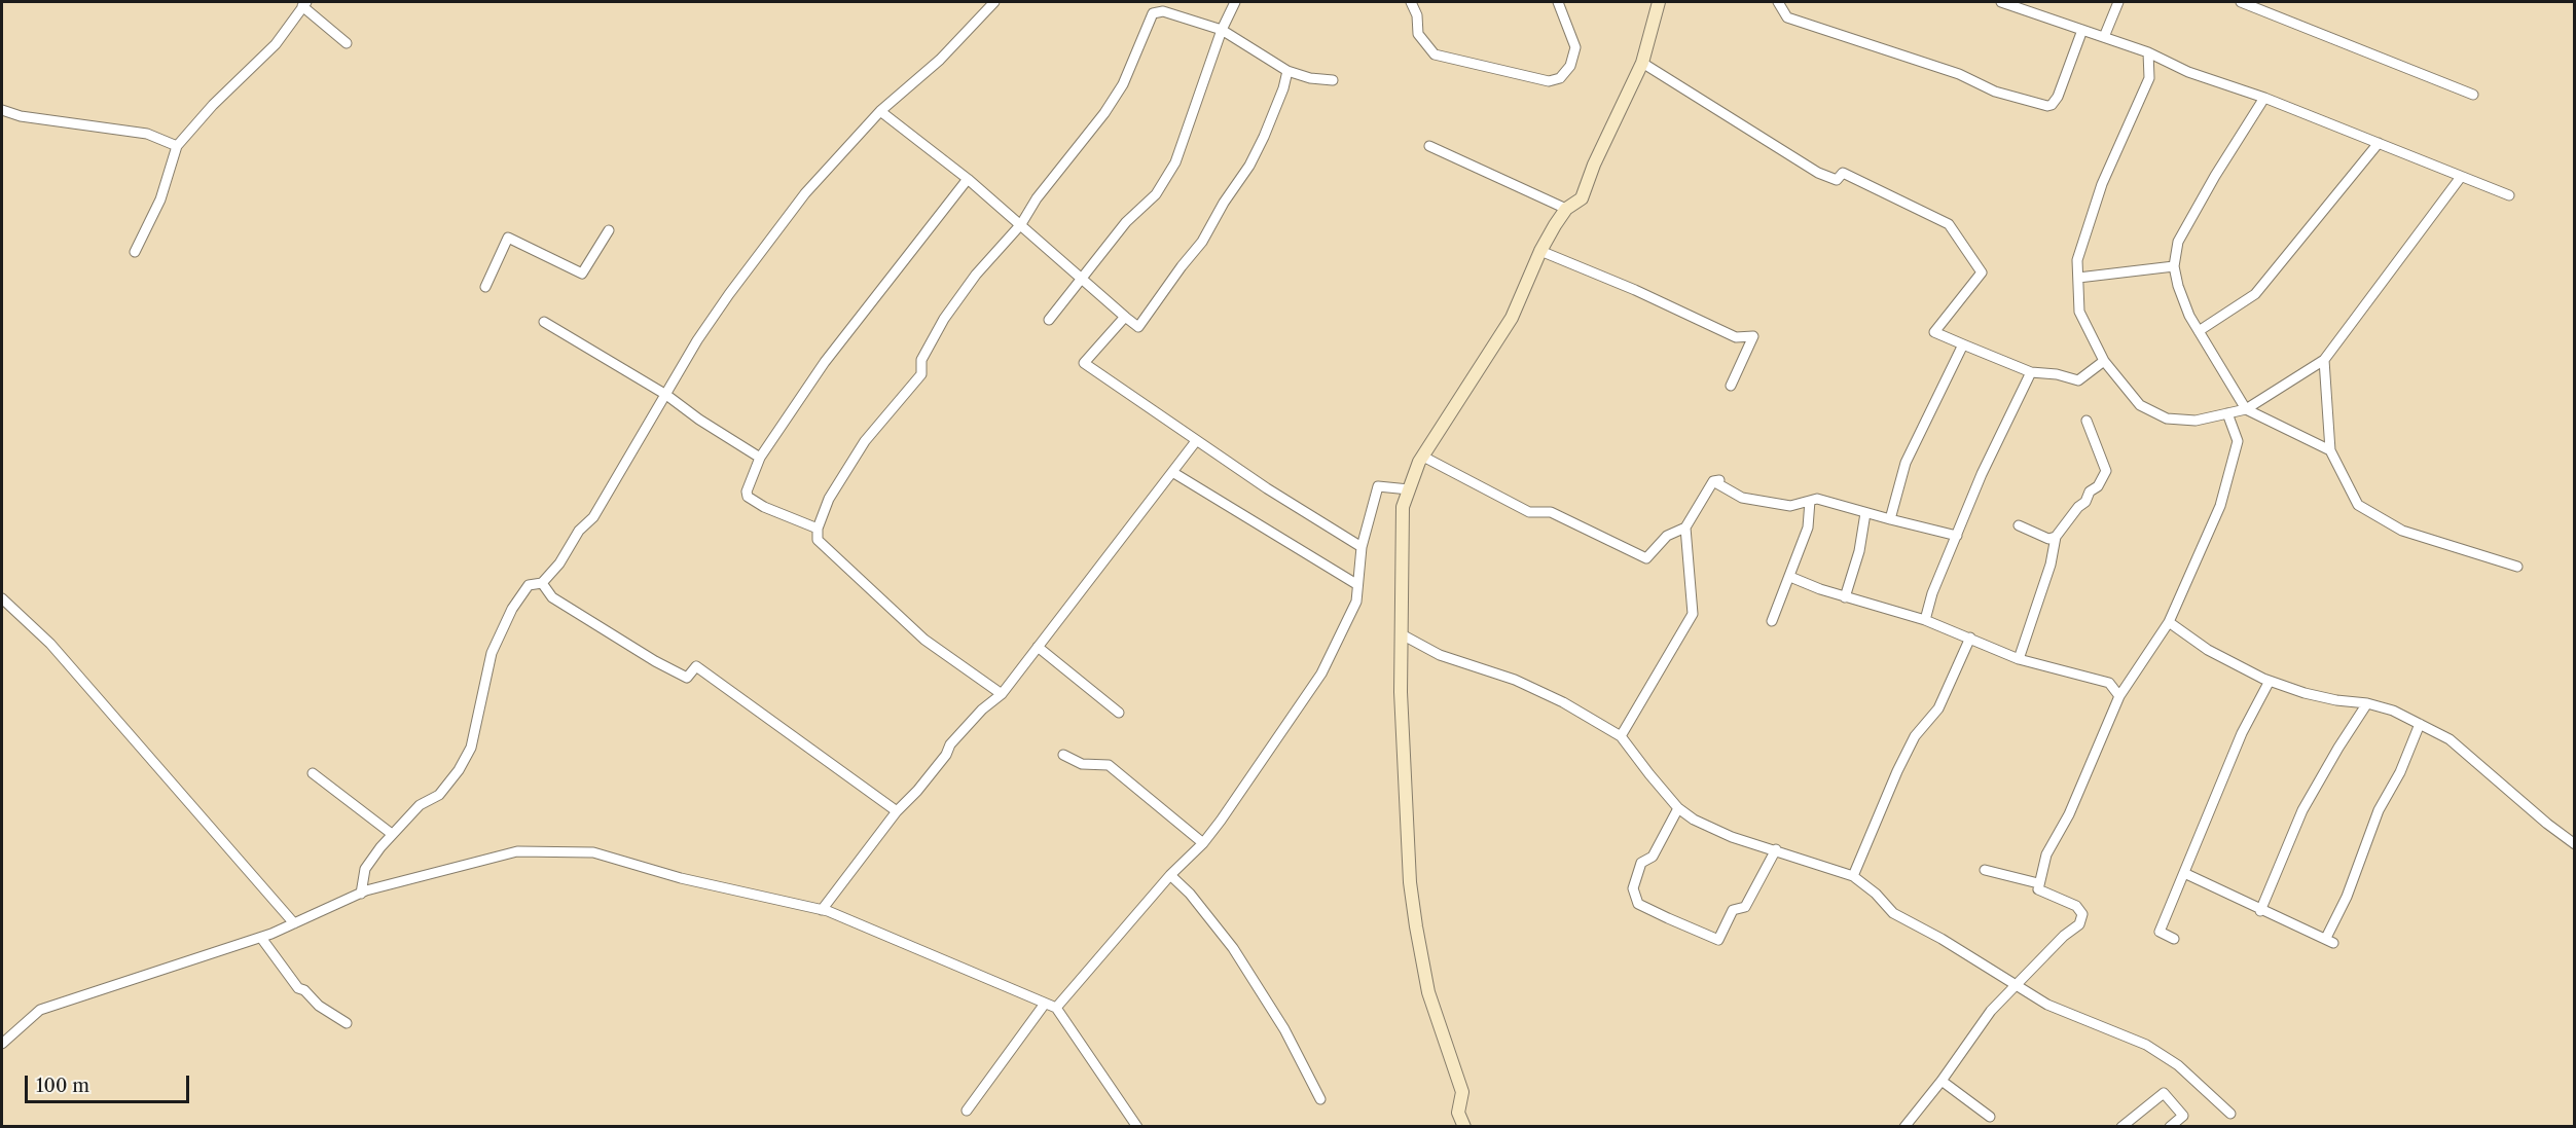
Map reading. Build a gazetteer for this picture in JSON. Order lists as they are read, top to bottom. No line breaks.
{"scale_bar":"100 m"}
